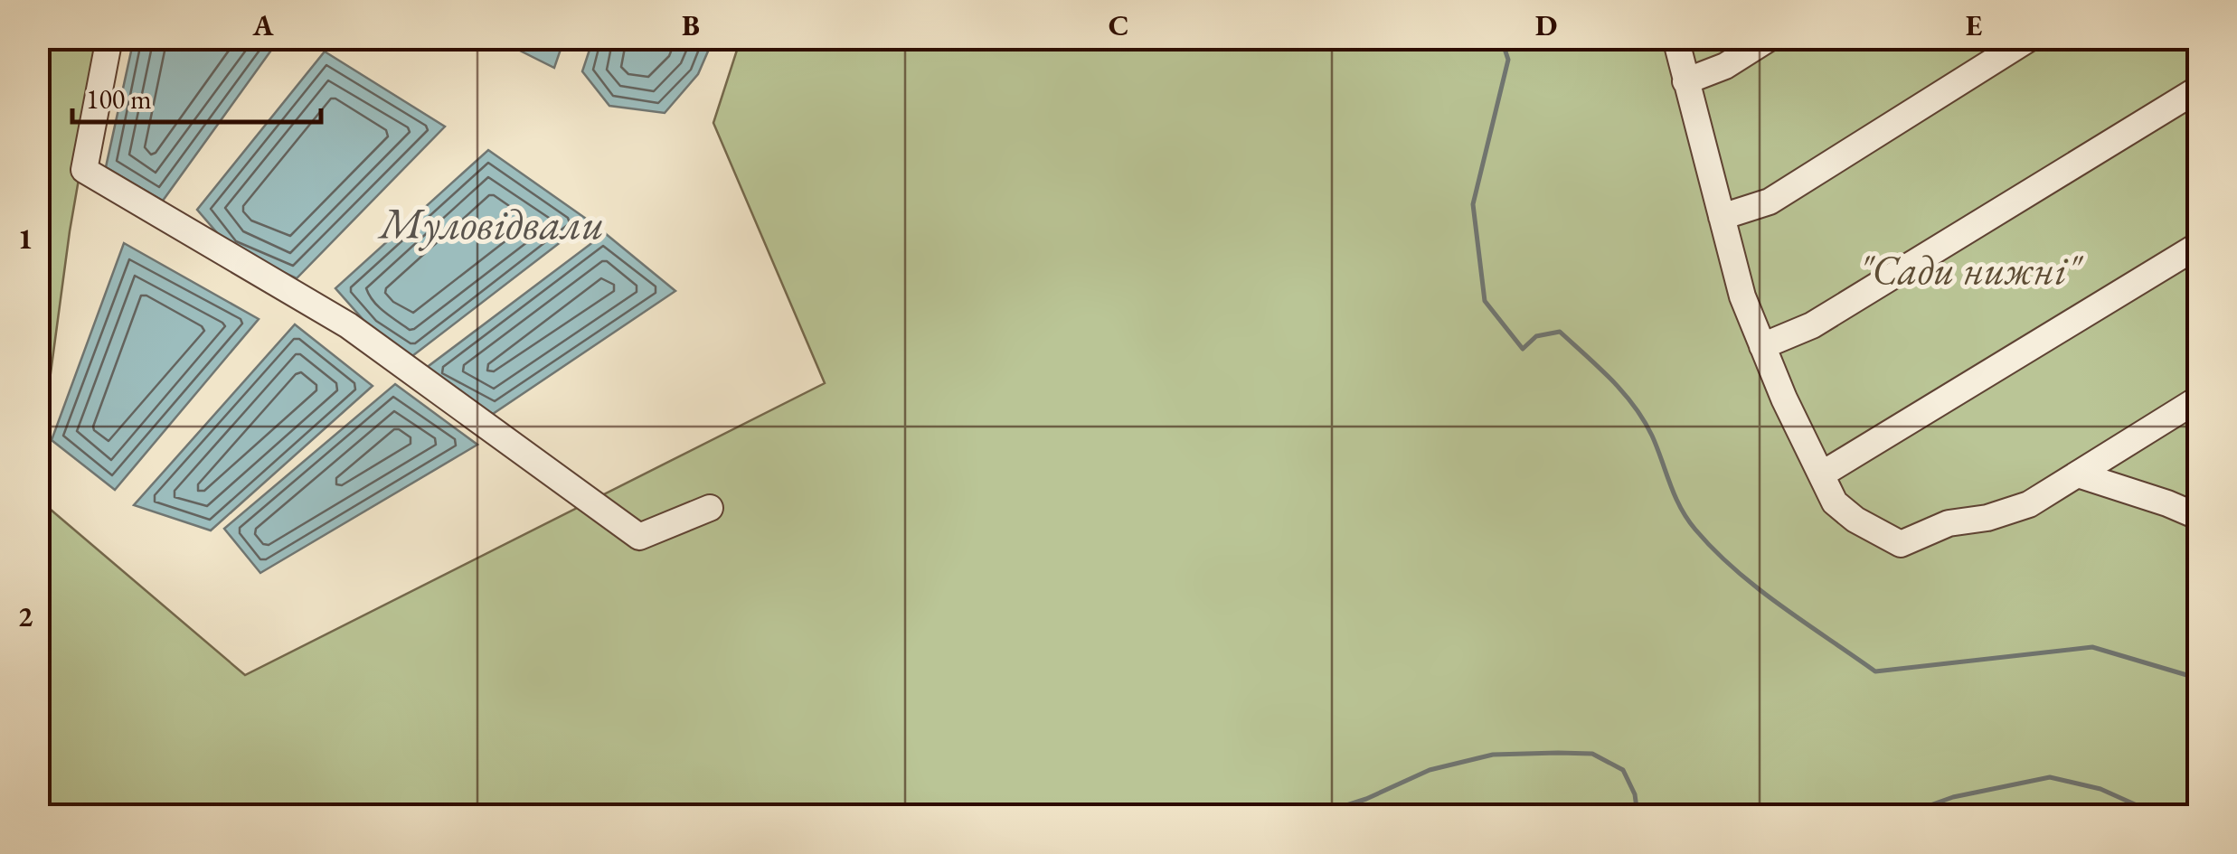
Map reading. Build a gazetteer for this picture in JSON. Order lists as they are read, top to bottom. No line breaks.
{"water":["Муловідвали"],"parks":["\"Сади нижні\""],"scale_bar":"100 m","grid":{"columns":["A","B","C","D","E"],"rows":["1","2"]}}
